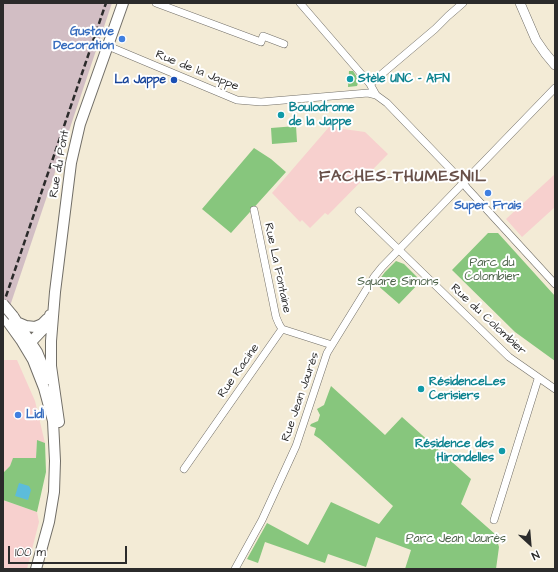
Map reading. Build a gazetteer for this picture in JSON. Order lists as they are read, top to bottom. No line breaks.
{"streets":{"main road":["Rue du Pont"],"street":["Rue de la Jappe","Rue La Fontaine","Rue du Colombier","Rue Racine","Rue Jean Jaurès"]},"crossings":[["Rue de la Jappe","Rue du Pont"],["Rue La Fontaine","Rue Racine"],["Rue du Colombier","Rue Jean Jaurès"]],"districts":["FACHES-THUMESNIL"],"parks":["Parc du Colombier","Square Simons","Parc Jean Jaurès"],"places":["Gustave Decoration","Stèle UNC - AFN","La Jappe","Boulodrome de la Jappe","Super Frais","RésidenceLes Cerisiers","Lidl","Résidence des Hirondelles"],"scale_bar":"100 m","north":"bottom right"}
